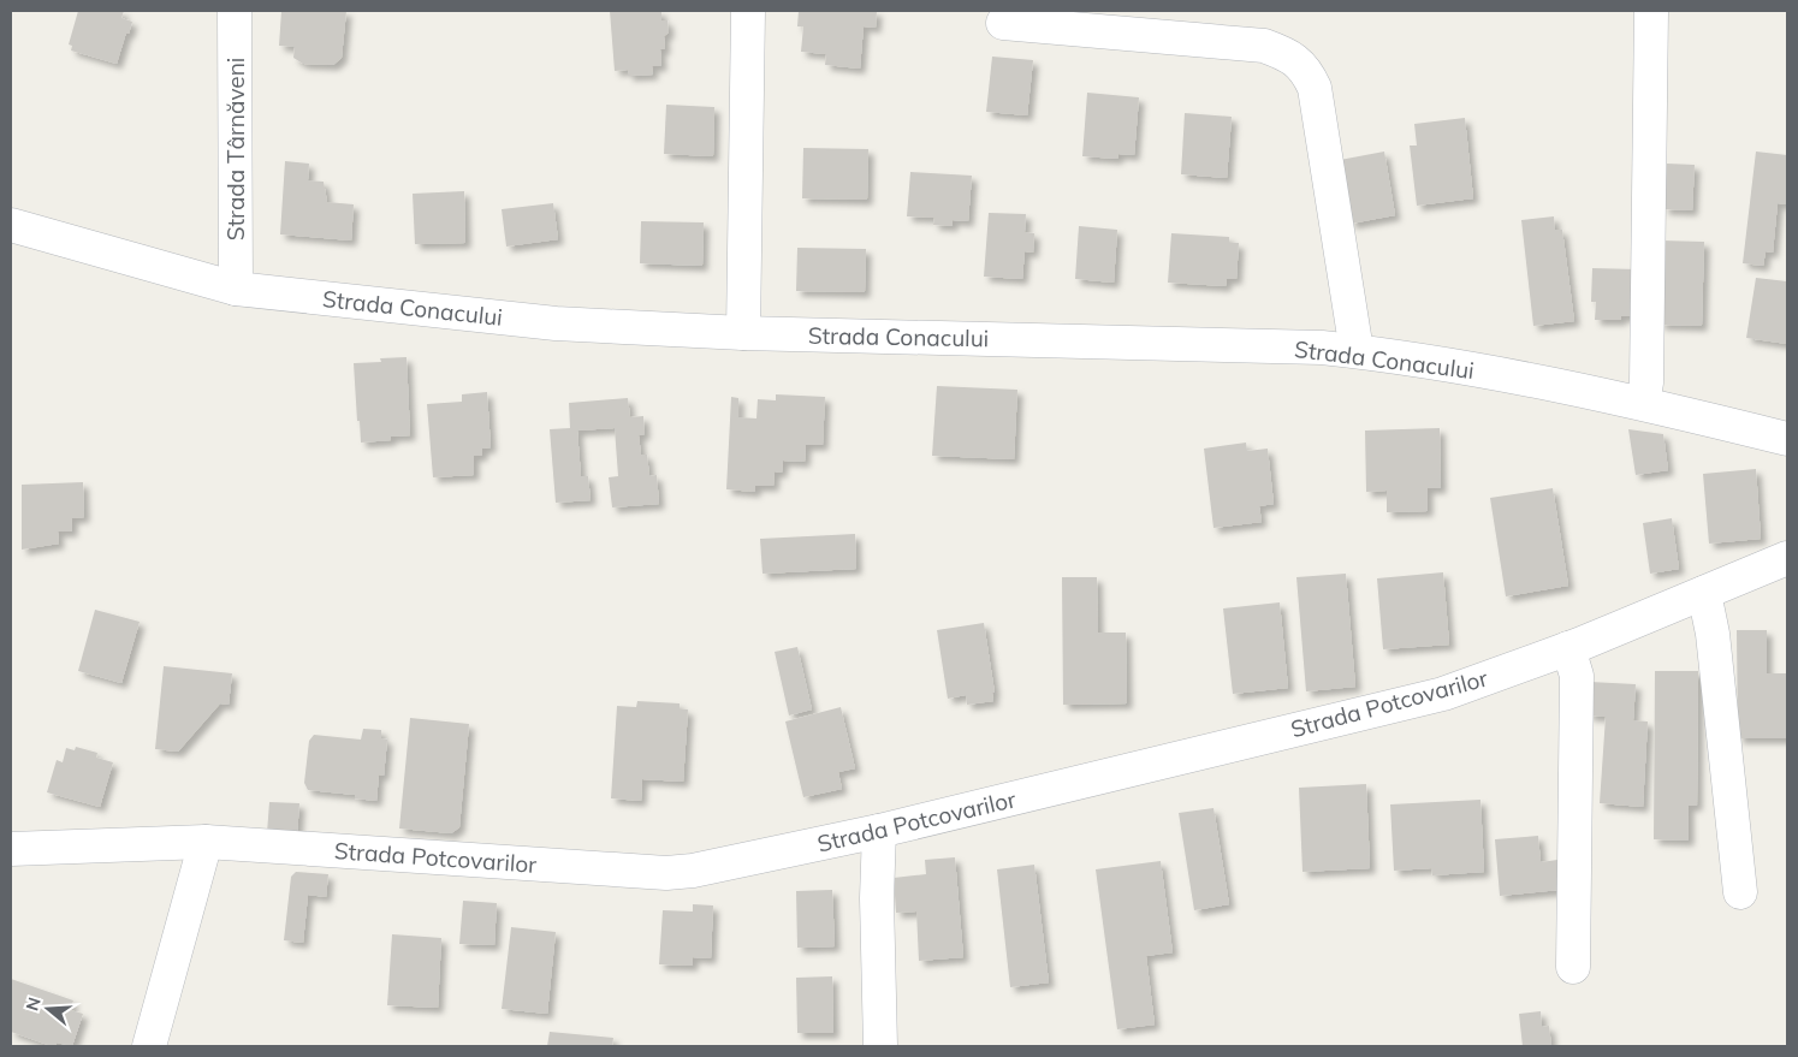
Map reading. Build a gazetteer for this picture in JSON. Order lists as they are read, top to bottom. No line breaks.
{"streets":{"street":["Strada Târnăveni","Strada Conacului","Strada Potcovarilor"]},"crossings":[["Strada Târnăveni","Strada Conacului"]],"north":"left"}
